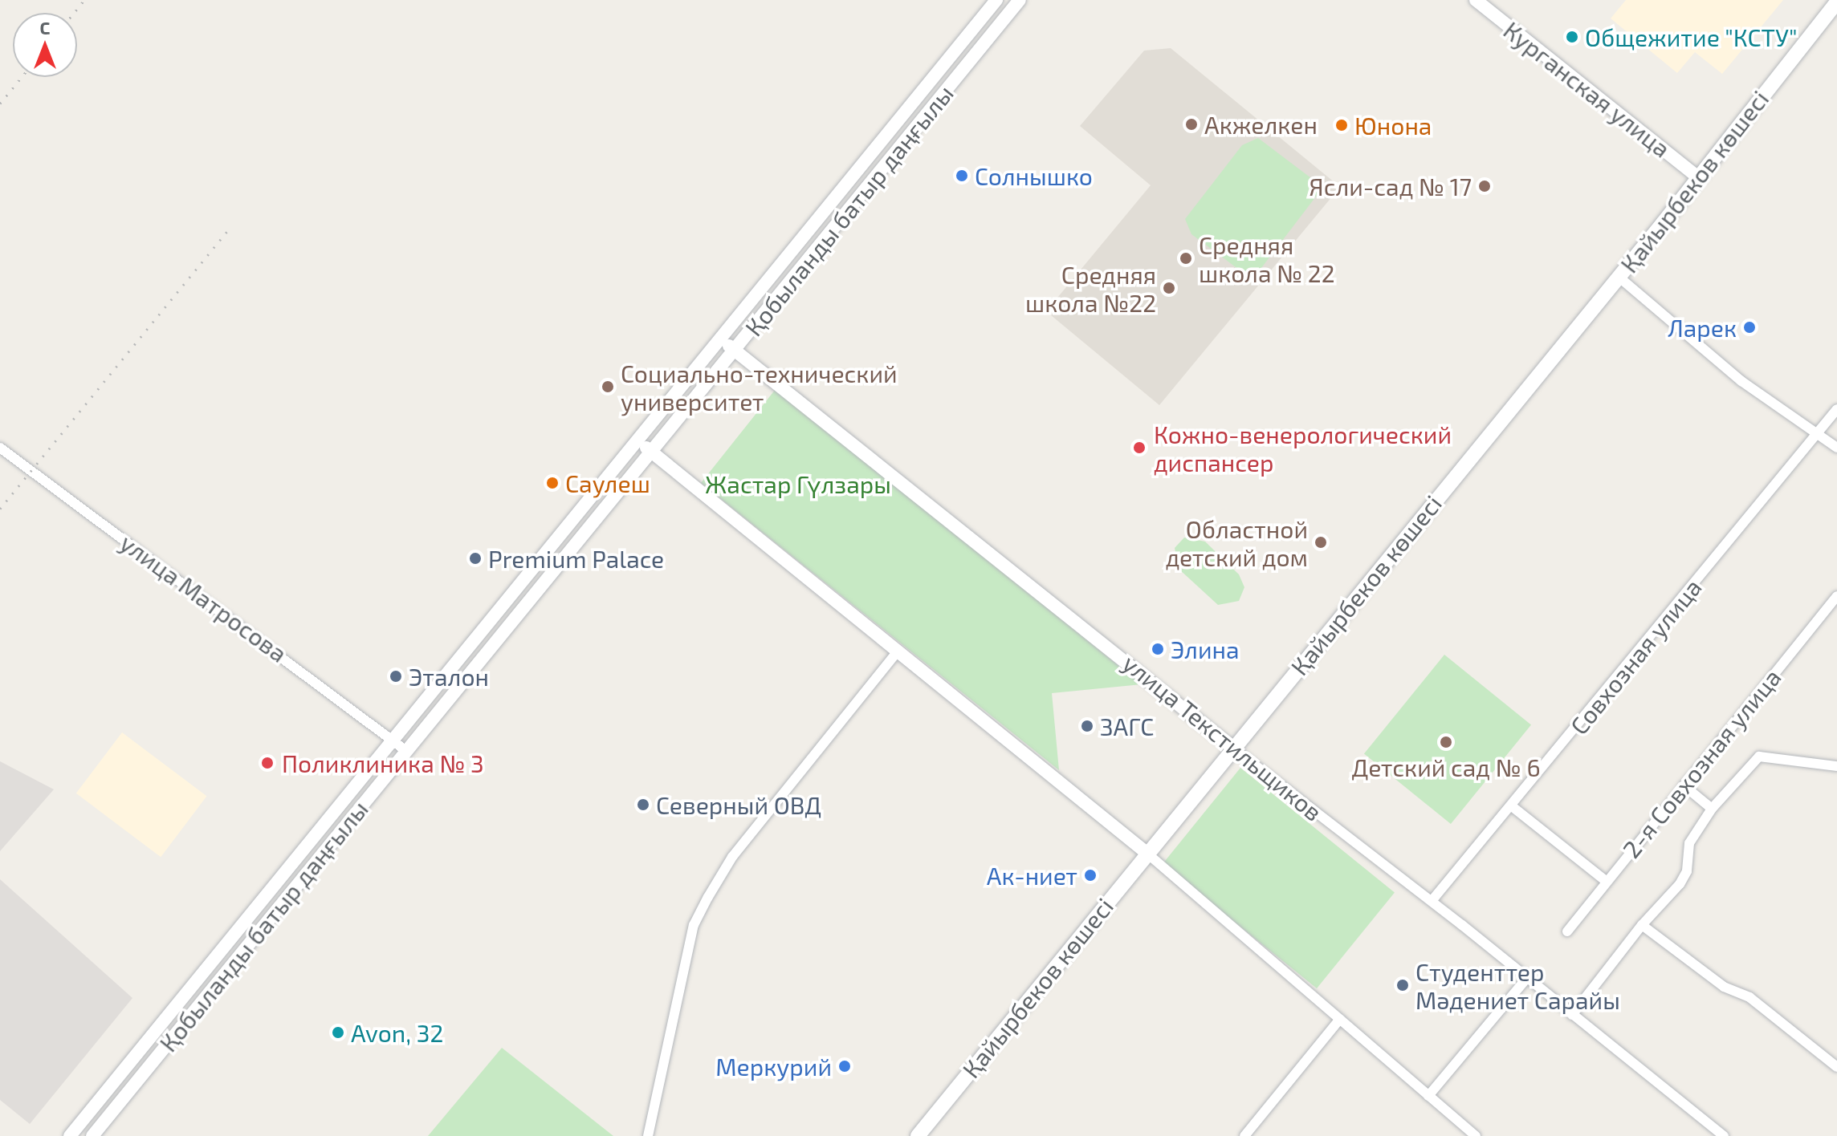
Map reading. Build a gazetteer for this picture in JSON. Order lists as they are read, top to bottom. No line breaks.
{"streets":{"main road":["Қайырбеков көшесі"],"street":["Курганская улица","Қобыланды батыр даңғылы","улица Матросова","Совхозная улица","улица Текстильщиков","2-я Совхозная улица"]},"crossings":[["Курганская улица","Қайырбеков көшесі"],["Қайырбеков көшесі","улица Текстильщиков"],["Қобыланды батыр даңғылы","улица Матросова"],["Қобыланды батыр даңғылы","улица Текстильщиков"],["Совхозная улица","улица Текстильщиков"]],"parks":["Жастар Гүлзары"],"places":["Общежитие \"КСТУ\"","Акжелкен","Юнона","Солнышко","Ясли-сад № 17","Средняя школа № 22","Средняя школа №22","Ларек","Социально-технический университет","Кожно-венерологический диспансер","Саулеш","Областной детский дом","Premium Palace","Элина","Эталон","ЗАГС","Детский сад № 6","Поликлиника № 3","Северный ОВД","Ак-ниет","Студенттер Мәдениет Сарайы","Avon, 32","Меркурий"],"north":"top"}
